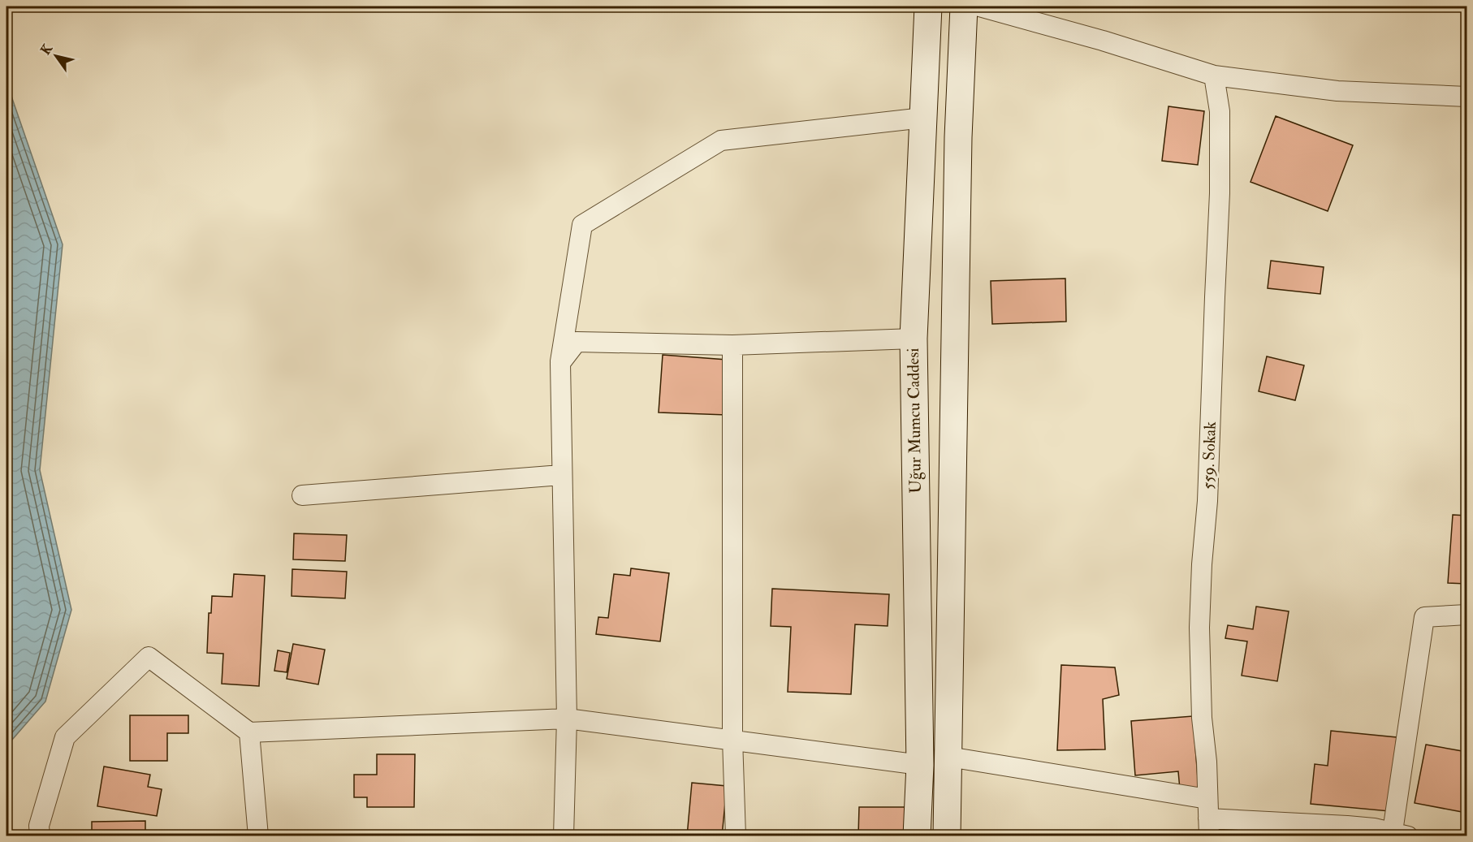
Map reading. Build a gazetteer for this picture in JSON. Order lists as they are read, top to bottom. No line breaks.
{"streets":{"street":["Uğur Mumcu Caddesi","559. Sokak"]},"north":"top left"}
